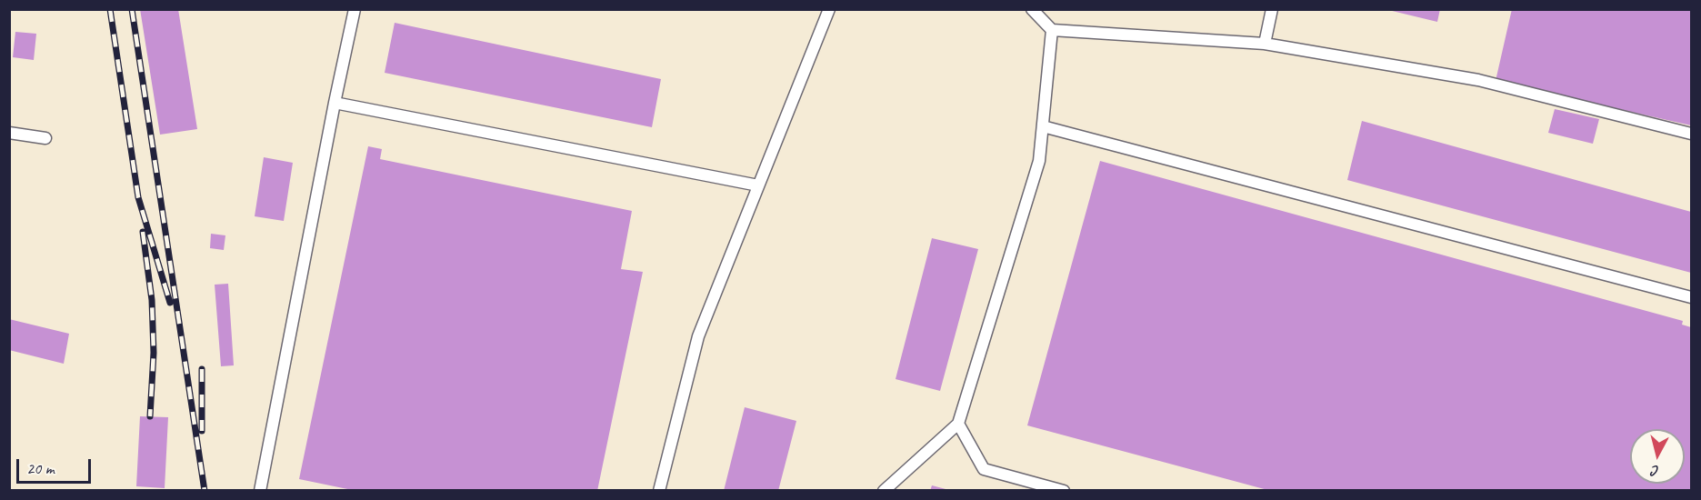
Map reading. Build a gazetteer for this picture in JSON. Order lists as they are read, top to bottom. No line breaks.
{"scale_bar":"20 m","north":"bottom"}
